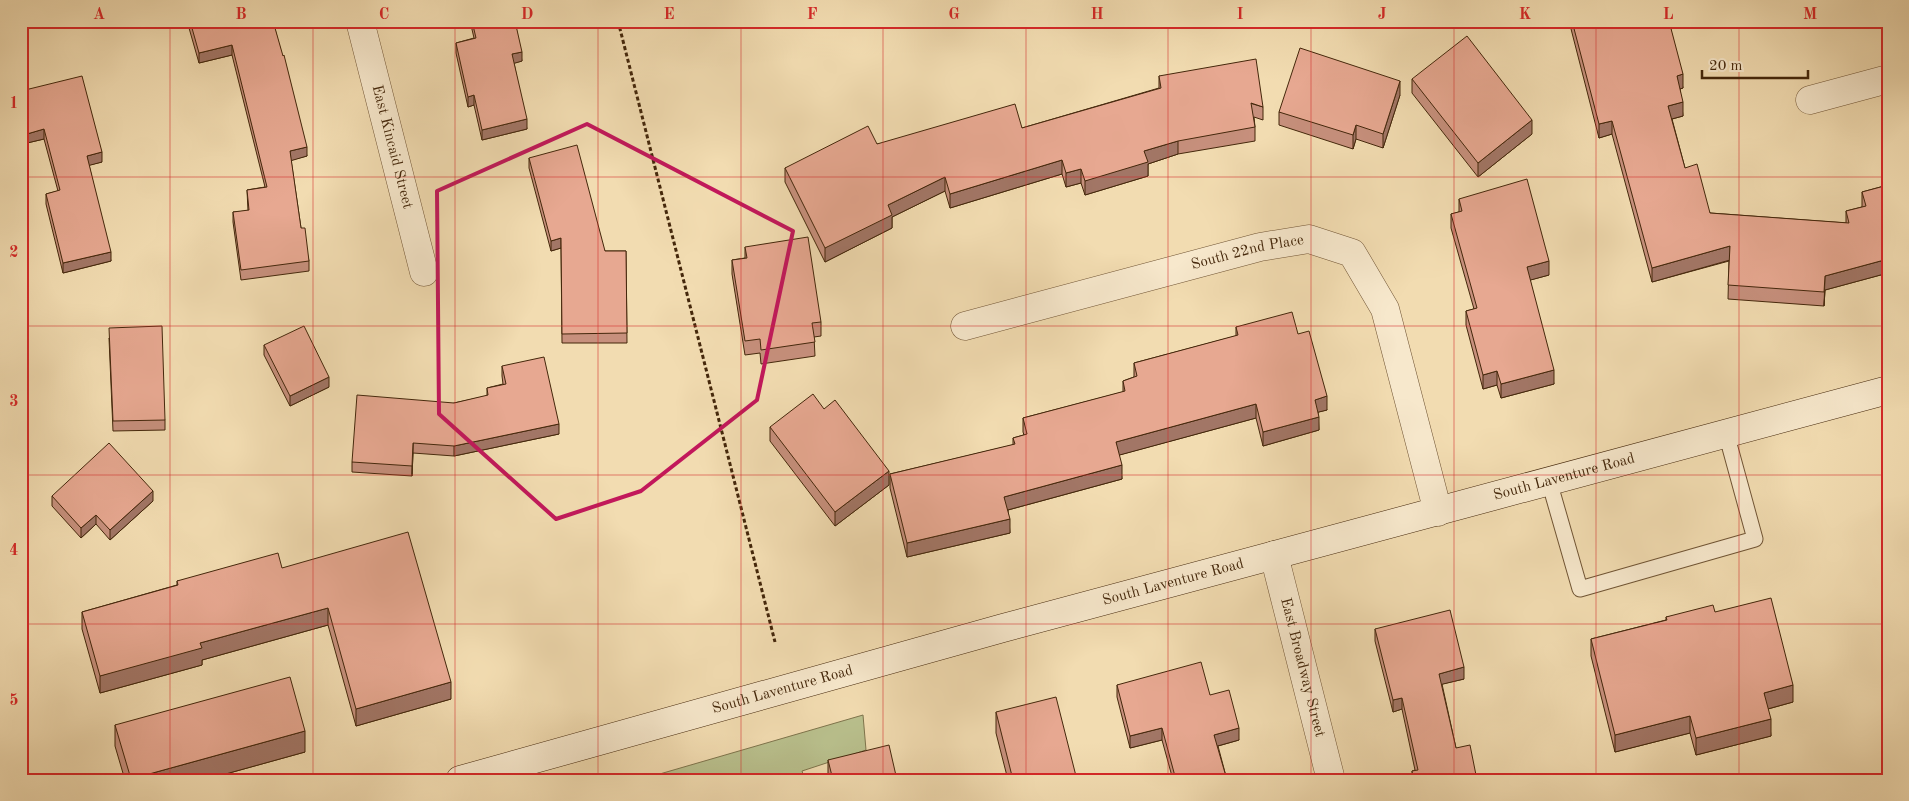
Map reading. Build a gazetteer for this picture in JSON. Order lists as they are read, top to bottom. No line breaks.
{"streets":{"street":["East Kincaid Street","South 22nd Place","South Laventure Road","East Broadway Street"]},"crossings":[["South 22nd Place","South Laventure Road"],["South Laventure Road","East Broadway Street"]],"scale_bar":"20 m","grid":{"columns":["A","B","C","D","E","F","G","H","I","J","K","L","M"],"rows":["1","2","3","4","5"]}}
